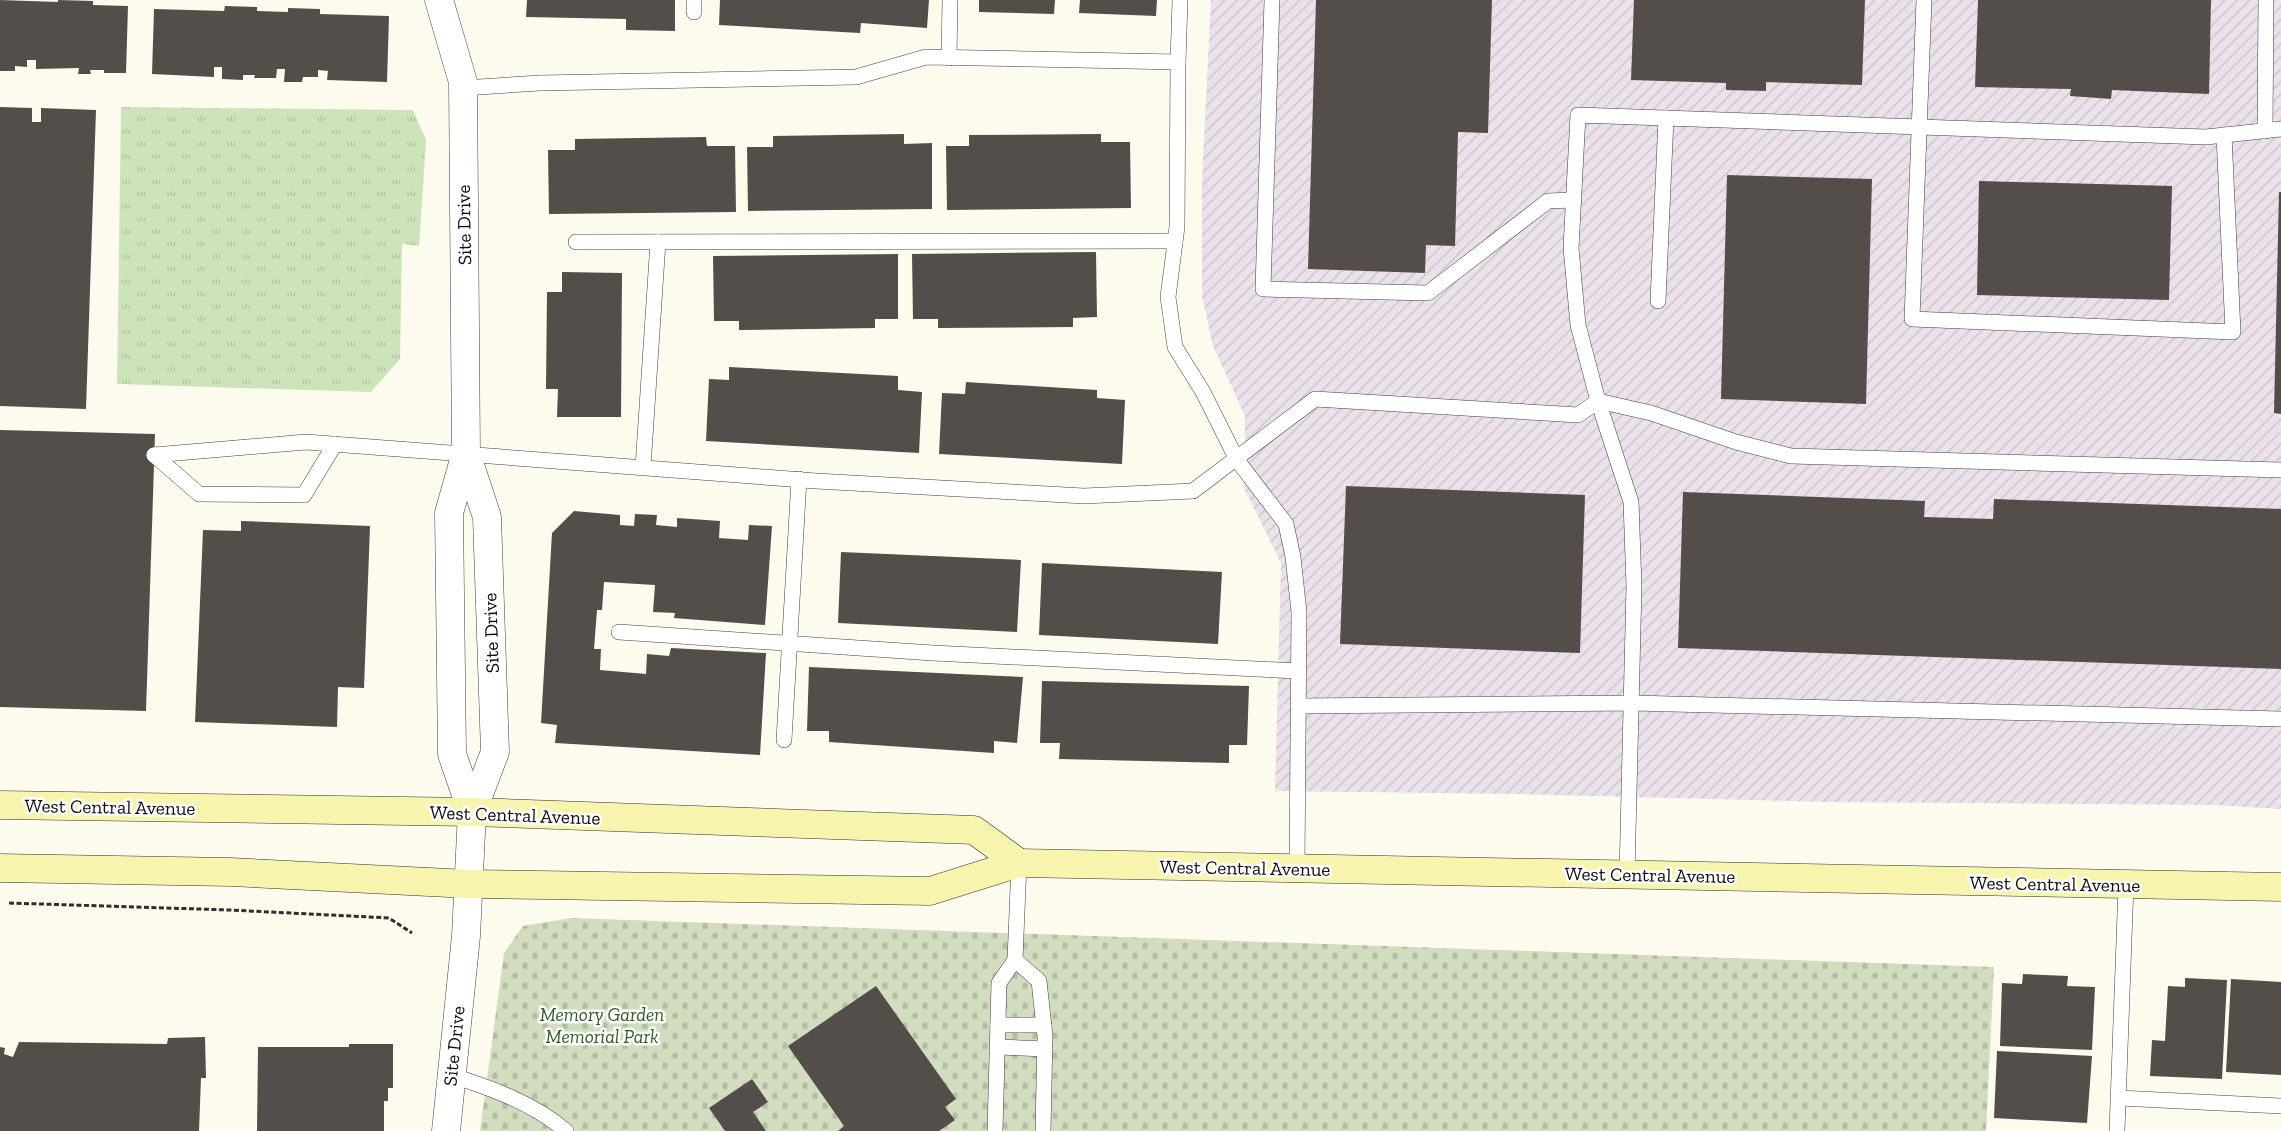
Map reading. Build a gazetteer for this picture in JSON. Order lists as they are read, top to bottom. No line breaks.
{"streets":{"main road":["West Central Avenue"],"street":["Site Drive"]},"crossings":[["Site Drive","West Central Avenue"]],"parks":["Memory Garden Memorial Park"]}
